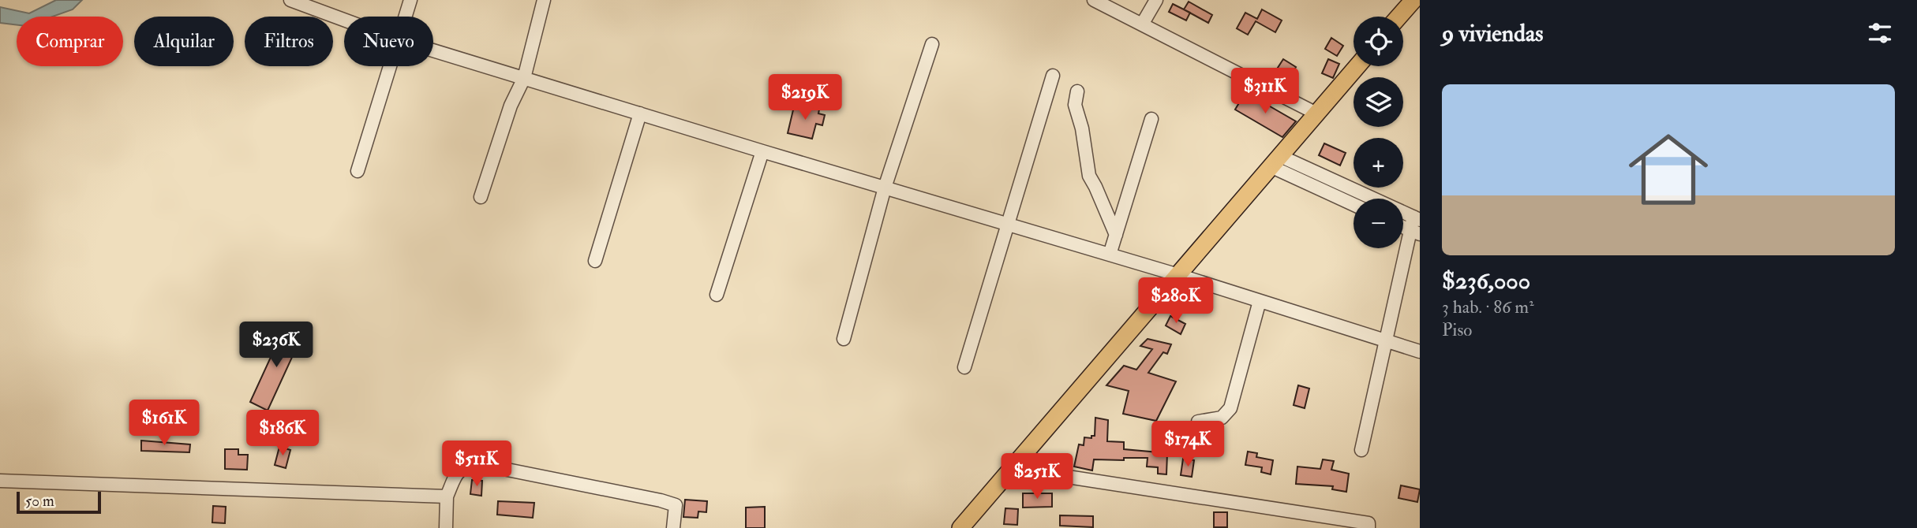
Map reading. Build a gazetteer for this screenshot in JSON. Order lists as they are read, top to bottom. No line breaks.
{"scale_bar":"50 m","page":{"heading":"9 viviendas","map_buttons":["+","−"],"chip":["Comprar","Alquilar","Filtros","Nuevo"],"list":[{"name":"$236,000","note":"3 hab. · 86 m² · Piso"}],"price":["$311K","$219K","$280K","$236K","$161K","$186K","$174K","$511K","$251K"],"scale":"50 m"}}
